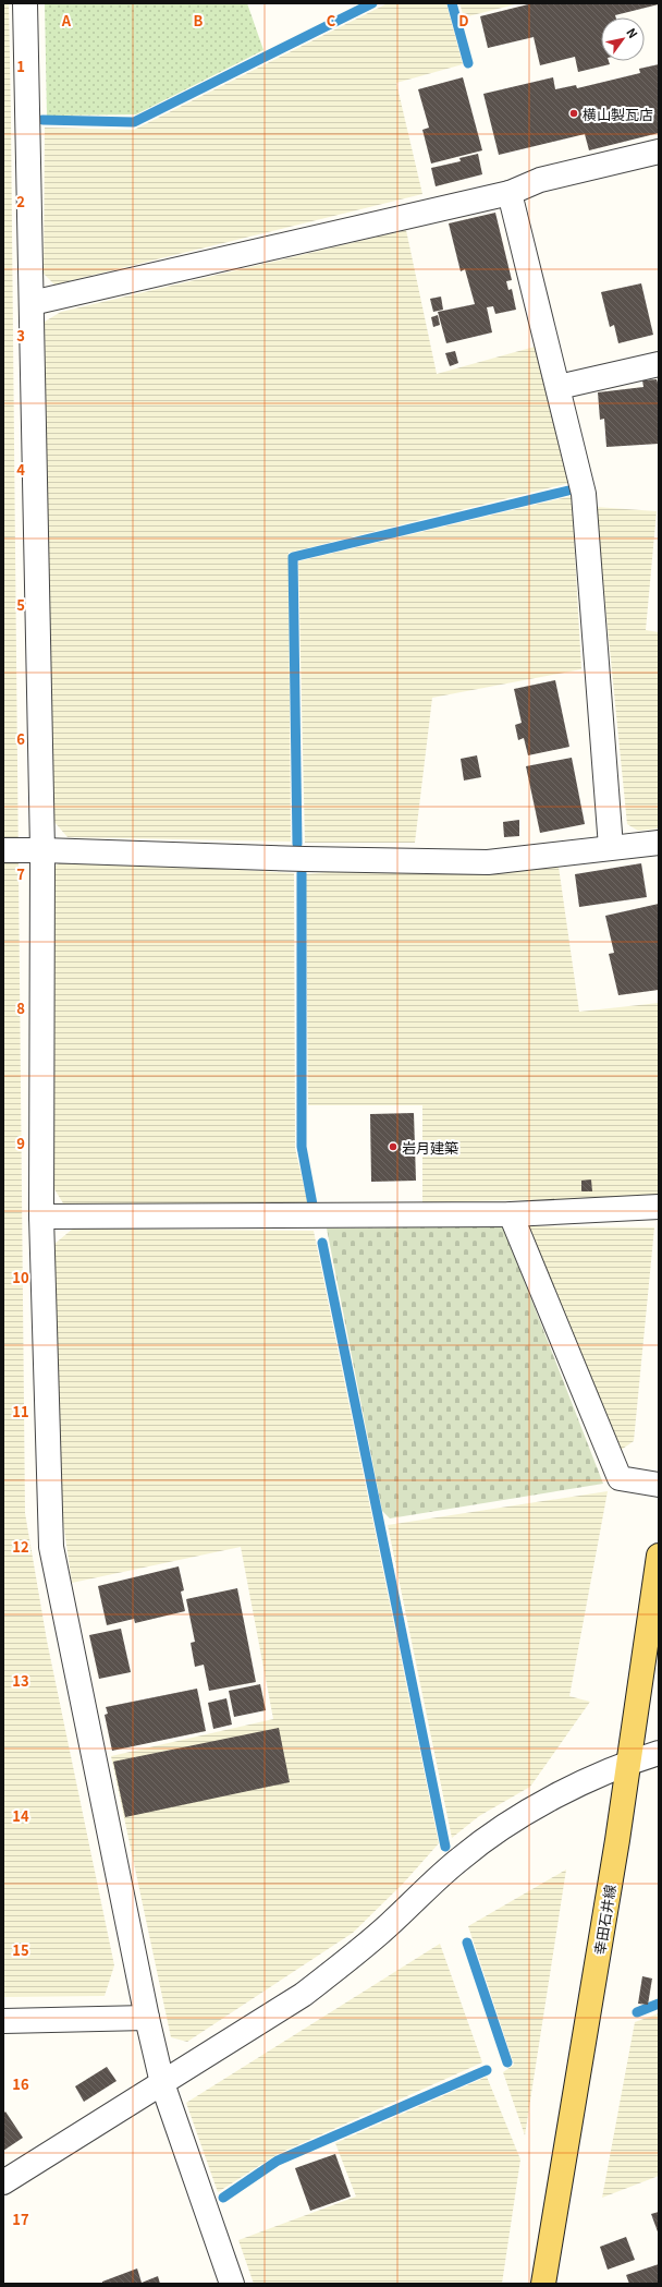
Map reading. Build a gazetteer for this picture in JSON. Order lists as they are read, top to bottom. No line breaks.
{"streets":{"main road":["幸田石井線"]},"places":["横山製瓦店","岩月建築"],"north":"top right","grid":{"columns":["A","B","C","D"],"rows":["1","2","3","4","5","6","7","8","9","10","11","12","13","14","15","16","17"]}}
